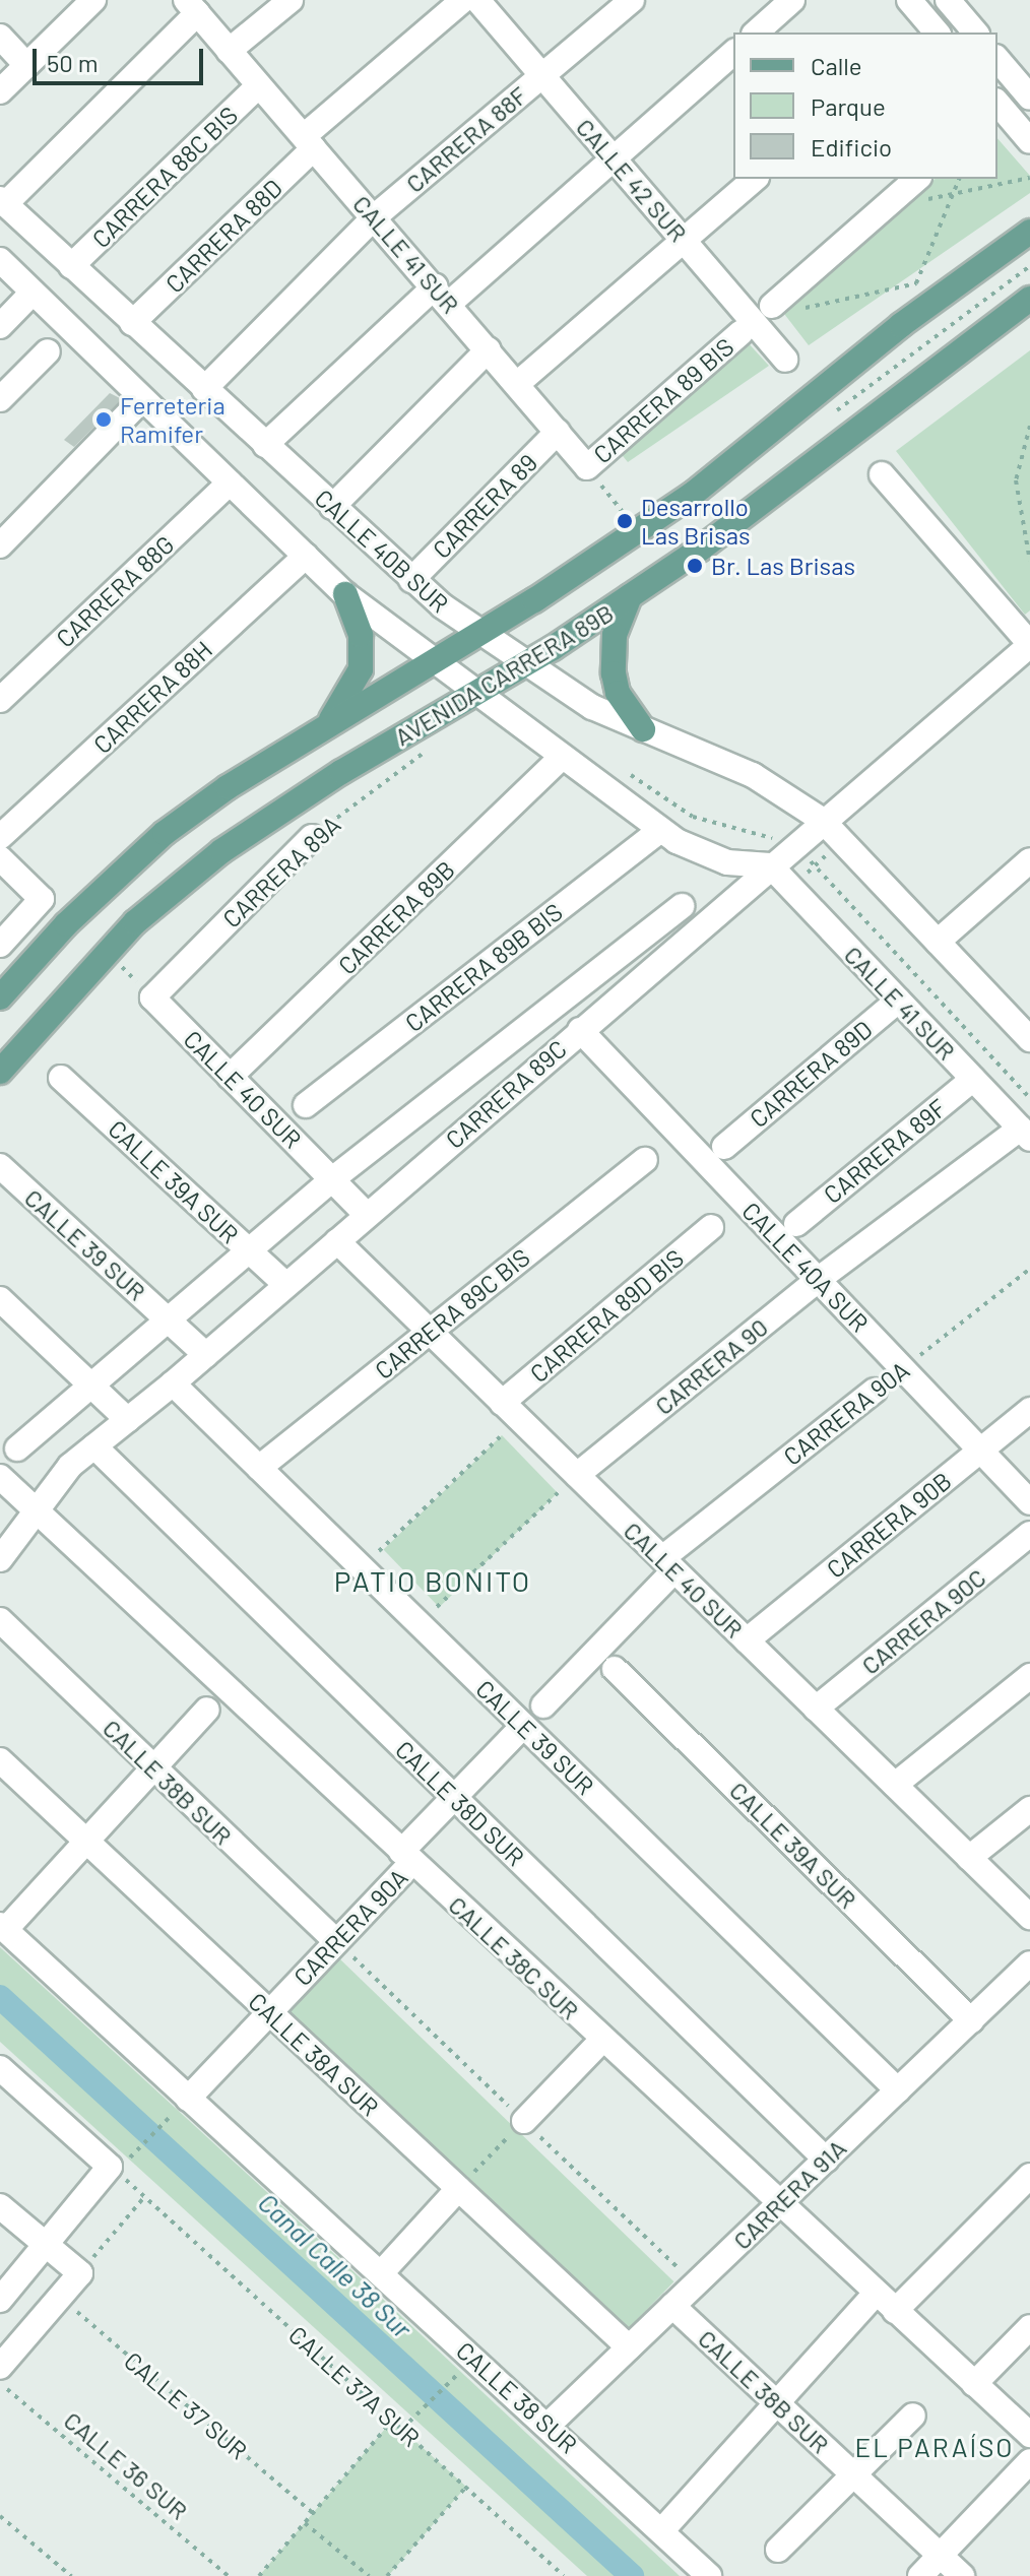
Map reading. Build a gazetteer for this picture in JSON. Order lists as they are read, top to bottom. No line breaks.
{"streets":{"main road":["AVENIDA CARRERA 89B"],"street":["CARRERA 88F","CARRERA 88C BIS","CALLE 42 SUR","CARRERA 88D","CALLE 41 SUR","CARRERA 89 BIS","CARRERA 89","CALLE 40B SUR","CARRERA 88G","CARRERA 88H","CARRERA 89A","CARRERA 89B","CARRERA 89B BIS","CARRERA 89D","CALLE 40 SUR","CARRERA 89C","CARRERA 89F","CALLE 39A SUR","CALLE 39 SUR","CALLE 40A SUR","CARRERA 89C BIS","CARRERA 89D BIS","CARRERA 90","CARRERA 90A","CARRERA 90B","CARRERA 90C","CALLE 38B SUR","CALLE 38D SUR","CALLE 38C SUR","CALLE 38A SUR","CARRERA 91A","CALLE 38 SUR"],"path":["CALLE 37A SUR","CALLE 37 SUR","CALLE 36 SUR"]},"crossings":[["CARRERA 88F","CALLE 42 SUR"],["CARRERA 88F","CALLE 41 SUR"],["CARRERA 88F","CALLE 40B SUR"],["CARRERA 88C BIS","CALLE 41 SUR"],["CARRERA 88C BIS","CALLE 40B SUR"],["CARRERA 88D","CALLE 41 SUR"],["CARRERA 88D","CALLE 40B SUR"],["CALLE 41 SUR","CARRERA 89 BIS"],["CALLE 41 SUR","CARRERA 89"],["CALLE 41 SUR","CALLE 40B SUR"],["CALLE 41 SUR","CARRERA 89D"],["CALLE 41 SUR","CARRERA 89C"],["CALLE 41 SUR","CARRERA 89F"],["CALLE 41 SUR","CARRERA 90"],["CARRERA 89","CALLE 40B SUR"],["CALLE 40B SUR","CARRERA 88G"],["CALLE 40B SUR","AVENIDA CARRERA 89B"],["CALLE 40B SUR","CARRERA 88H"],["CALLE 40B SUR","CARRERA 89B"],["CALLE 40B SUR","CARRERA 89B BIS"],["CALLE 40B SUR","CARRERA 89C"],["CARRERA 89A","CALLE 40 SUR"],["CARRERA 89B","CALLE 40 SUR"],["CALLE 40 SUR","CARRERA 89C"],["CALLE 40 SUR","CARRERA 89C BIS"],["CALLE 40 SUR","CARRERA 89D BIS"],["CALLE 40 SUR","CARRERA 90"],["CALLE 40 SUR","CARRERA 90A"],["CALLE 40 SUR","CARRERA 90B"],["CALLE 40 SUR","CARRERA 90C"],["CARRERA 89C","CALLE 39A SUR"],["CARRERA 89C","CALLE 39 SUR"],["CARRERA 89C","CALLE 40A SUR"],["CARRERA 89C","CALLE 38D SUR"],["CARRERA 89C","CALLE 38C SUR"],["CALLE 39A SUR","CARRERA 91A"],["CALLE 39 SUR","CARRERA 89C BIS"],["CALLE 39 SUR","CARRERA 90A"],["CALLE 39 SUR","CARRERA 91A"],["CALLE 40A SUR","CARRERA 90"],["CALLE 40A SUR","CARRERA 90A"],["CALLE 40A SUR","CARRERA 90B"],["CARRERA 90A","CALLE 38B SUR"],["CARRERA 90A","CALLE 38D SUR"],["CARRERA 90A","CALLE 38C SUR"],["CARRERA 90A","CALLE 38A SUR"],["CARRERA 90A","CALLE 38 SUR"],["CALLE 38B SUR","CARRERA 91A"],["CALLE 38D SUR","CARRERA 91A"],["CALLE 38C SUR","CARRERA 91A"],["CALLE 38A SUR","CARRERA 91A"],["CARRERA 91A","CALLE 38 SUR"]],"districts":["PATIO BONITO","EL PARAÍSO"],"water":["Canal Calle 38 Sur"],"places":["Ferreteria Ramifer","Desarrollo Las Brisas","Br. Las Brisas"],"legend":["Calle","Parque","Edificio"],"scale_bar":"50 m"}
